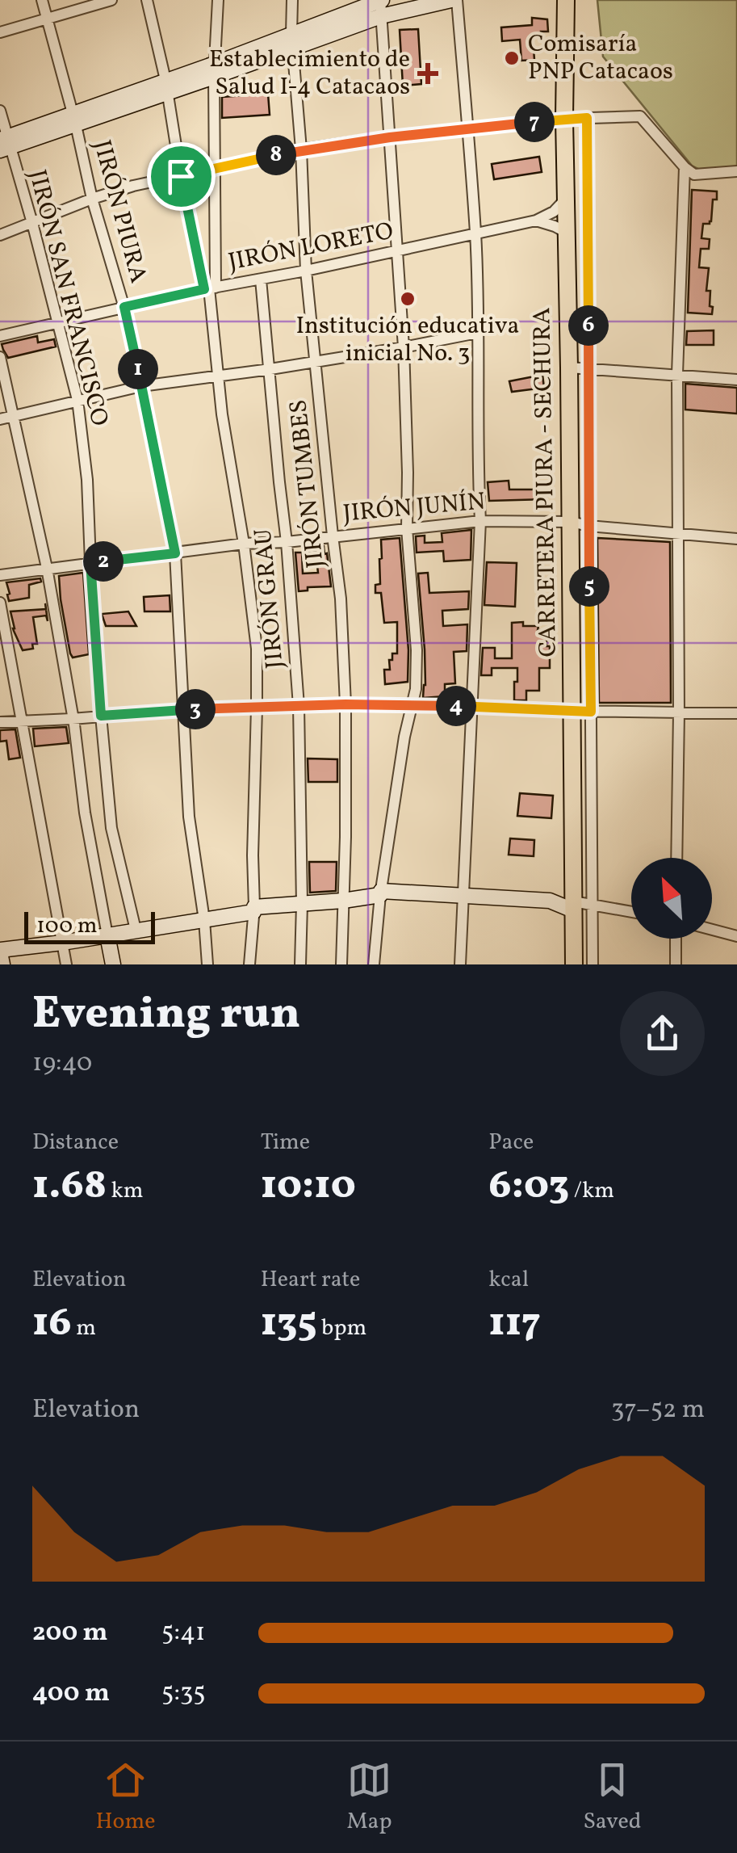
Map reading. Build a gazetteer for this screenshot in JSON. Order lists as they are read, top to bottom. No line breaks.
{"streets":{"main road":["CARRETERA PIURA - SECHURA"],"street":["JIRÓN PIURA","JIRÓN LORETO","JIRÓN SAN FRANCISCO","JIRÓN TUMBES","JIRÓN JUNÍN","JIRÓN GRAU"]},"crossings":[["JIRÓN PIURA","JIRÓN LORETO"],["JIRÓN PIURA","JIRÓN JUNÍN"],["JIRÓN LORETO","JIRÓN SAN FRANCISCO"],["JIRÓN LORETO","CARRETERA PIURA - SECHURA"],["JIRÓN LORETO","JIRÓN TUMBES"],["JIRÓN LORETO","JIRÓN GRAU"],["JIRÓN SAN FRANCISCO","JIRÓN JUNÍN"],["CARRETERA PIURA - SECHURA","JIRÓN JUNÍN"],["JIRÓN TUMBES","JIRÓN JUNÍN"],["JIRÓN JUNÍN","JIRÓN GRAU"]],"places":{"other":["Comisaría PNP Catacaos","Institución educativa inicial No. 3"],"health":["Establecimiento de Salud I-4 Catacaos"]},"scale_bar":"100 m","north":"top left","page":{"pins":["7","8","6","1","2","5","4","3"],"scale":"100 m","heading":["Evening run","19:40"],"stats":[["Distance","1.68 km"],["Time","10:10"],["Pace","6:03 /km"],["Elevation","16 m"],["Heart rate","135 bpm"],["kcal","117"]],"chart":["Elevation","37–52 m"],"list":[{"name":"200 m","note":"5:41"},{"name":"400 m","note":"5:35"}],"tabs":["Home","Map","Saved"]}}
